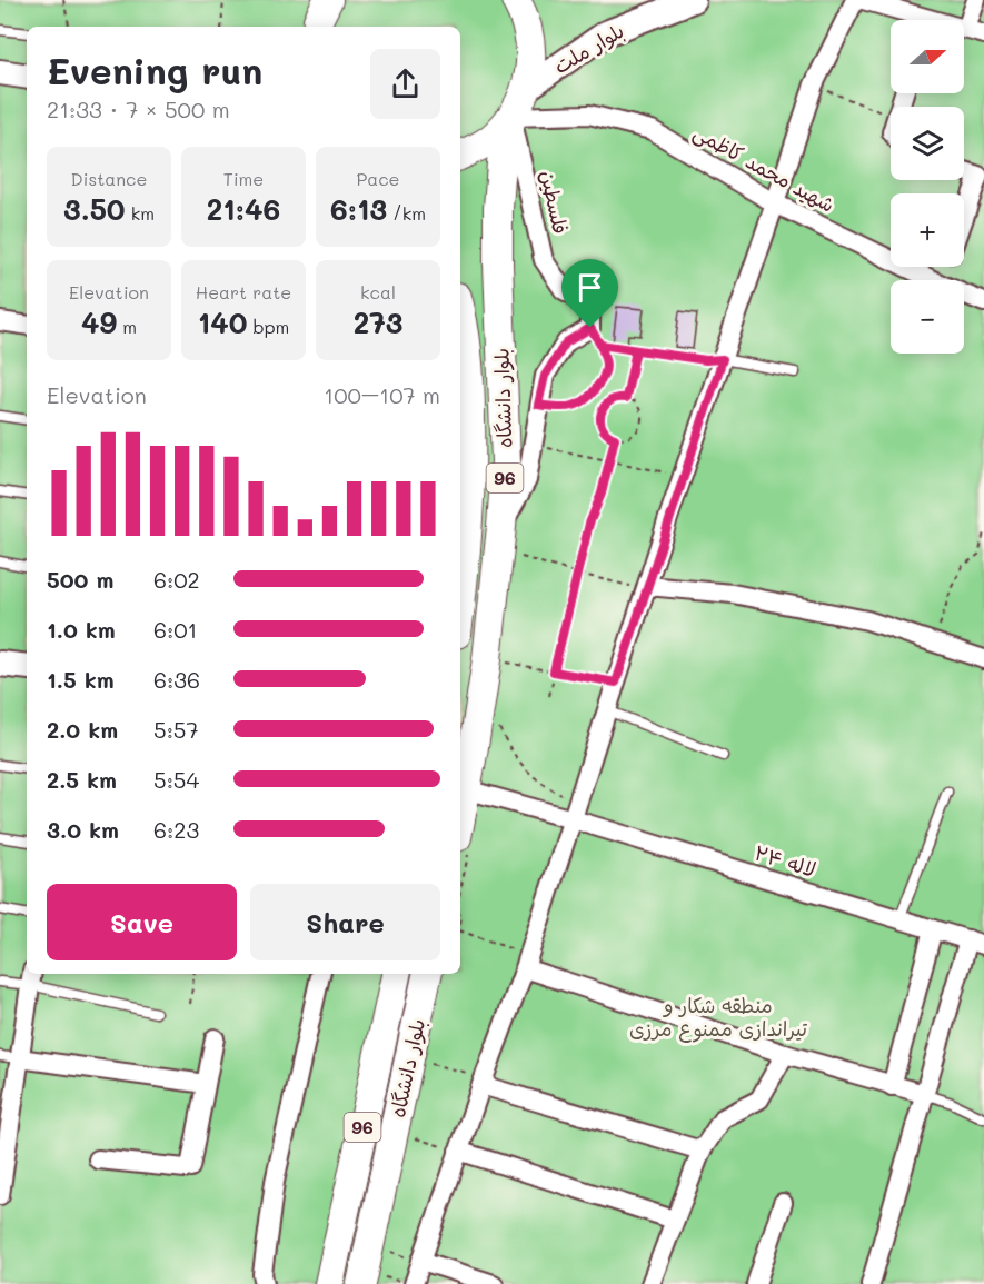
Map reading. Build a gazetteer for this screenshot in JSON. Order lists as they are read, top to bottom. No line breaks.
{"streets":{"main road":["بلوار دانشگاه","96"],"street":["بلوار ملت","شهید محمد کاظمی","فلسطین","لاله ۲۴"]},"crossings":[["بلوار ملت","96"],["شهید محمد کاظمی","فلسطین"],["شهید محمد کاظمی","بلوار دانشگاه"],["شهید محمد کاظمی","96"],["فلسطین","بلوار دانشگاه"],["فلسطین","96"],["بلوار دانشگاه","96"],["بلوار دانشگاه","لاله ۲۴"]],"parks":["منطقه شکار و تیراندازی ممنوع مرزی"],"north":"right","page":{"map_buttons":["+","−"],"heading":["Evening run","21:33 · 7 × 500 m"],"stats":[["Distance","3.50 km"],["Time","21:46"],["Pace","6:13 /km"],["Elevation","49 m"],["Heart rate","140 bpm"],["kcal","273"]],"chart":["Elevation","100–107 m"],"list":[{"name":"500 m","note":"6:02"},{"name":"1.0 km","note":"6:01"},{"name":"1.5 km","note":"6:36"},{"name":"2.0 km","note":"5:57"},{"name":"2.5 km","note":"5:54"},{"name":"3.0 km","note":"6:23"}],"buttons":["Save","Share"]}}
